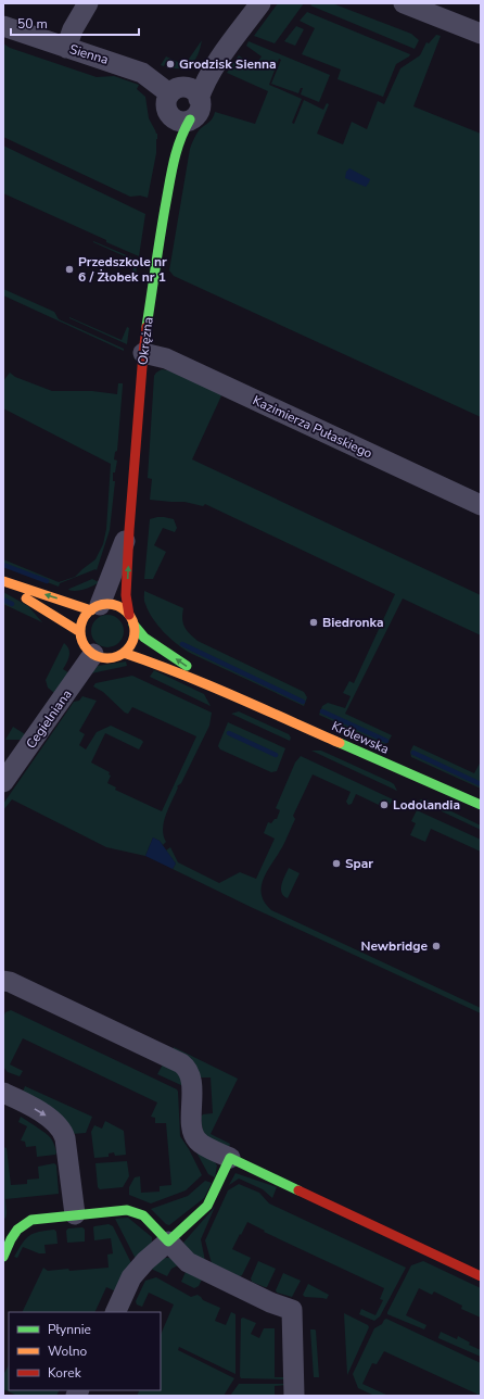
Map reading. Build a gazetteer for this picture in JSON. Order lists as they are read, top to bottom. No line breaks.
{"streets":{"street":["Sienna","Okrężna","Kazimierza Pułaskiego","Cegielniana","Królewska"]},"crossings":[["Sienna","Okrężna"],["Okrężna","Kazimierza Pułaskiego"],["Okrężna","Cegielniana"],["Okrężna","Królewska"],["Cegielniana","Królewska"]],"places":["Grodzisk Sienna","Przedszkole nr 6 / Żłobek nr 1","Biedronka","Lodolandia","Spar","Newbridge"],"legend":["Płynnie","Wolno","Korek"],"scale_bar":"50 m"}
